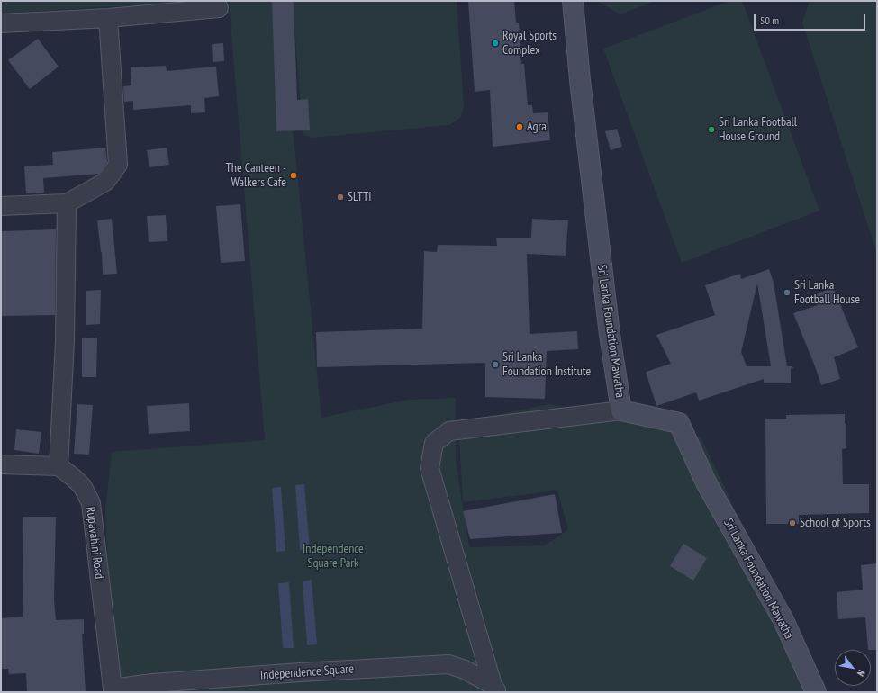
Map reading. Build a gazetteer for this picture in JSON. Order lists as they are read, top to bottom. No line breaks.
{"streets":{"street":["Sri Lanka Foundation Mawatha","Rupavahini Road","Independence Square"]},"crossings":[["Rupavahini Road","Independence Square"]],"parks":["Independence Square Park"],"places":["Royal Sports Complex","Agra","Sri Lanka Football House Ground","The Canteen - Walkers Cafe","SLTTI","Sri Lanka Football House","Sri Lanka Foundation Institute","School of Sports"],"scale_bar":"50 m","north":"bottom right"}
